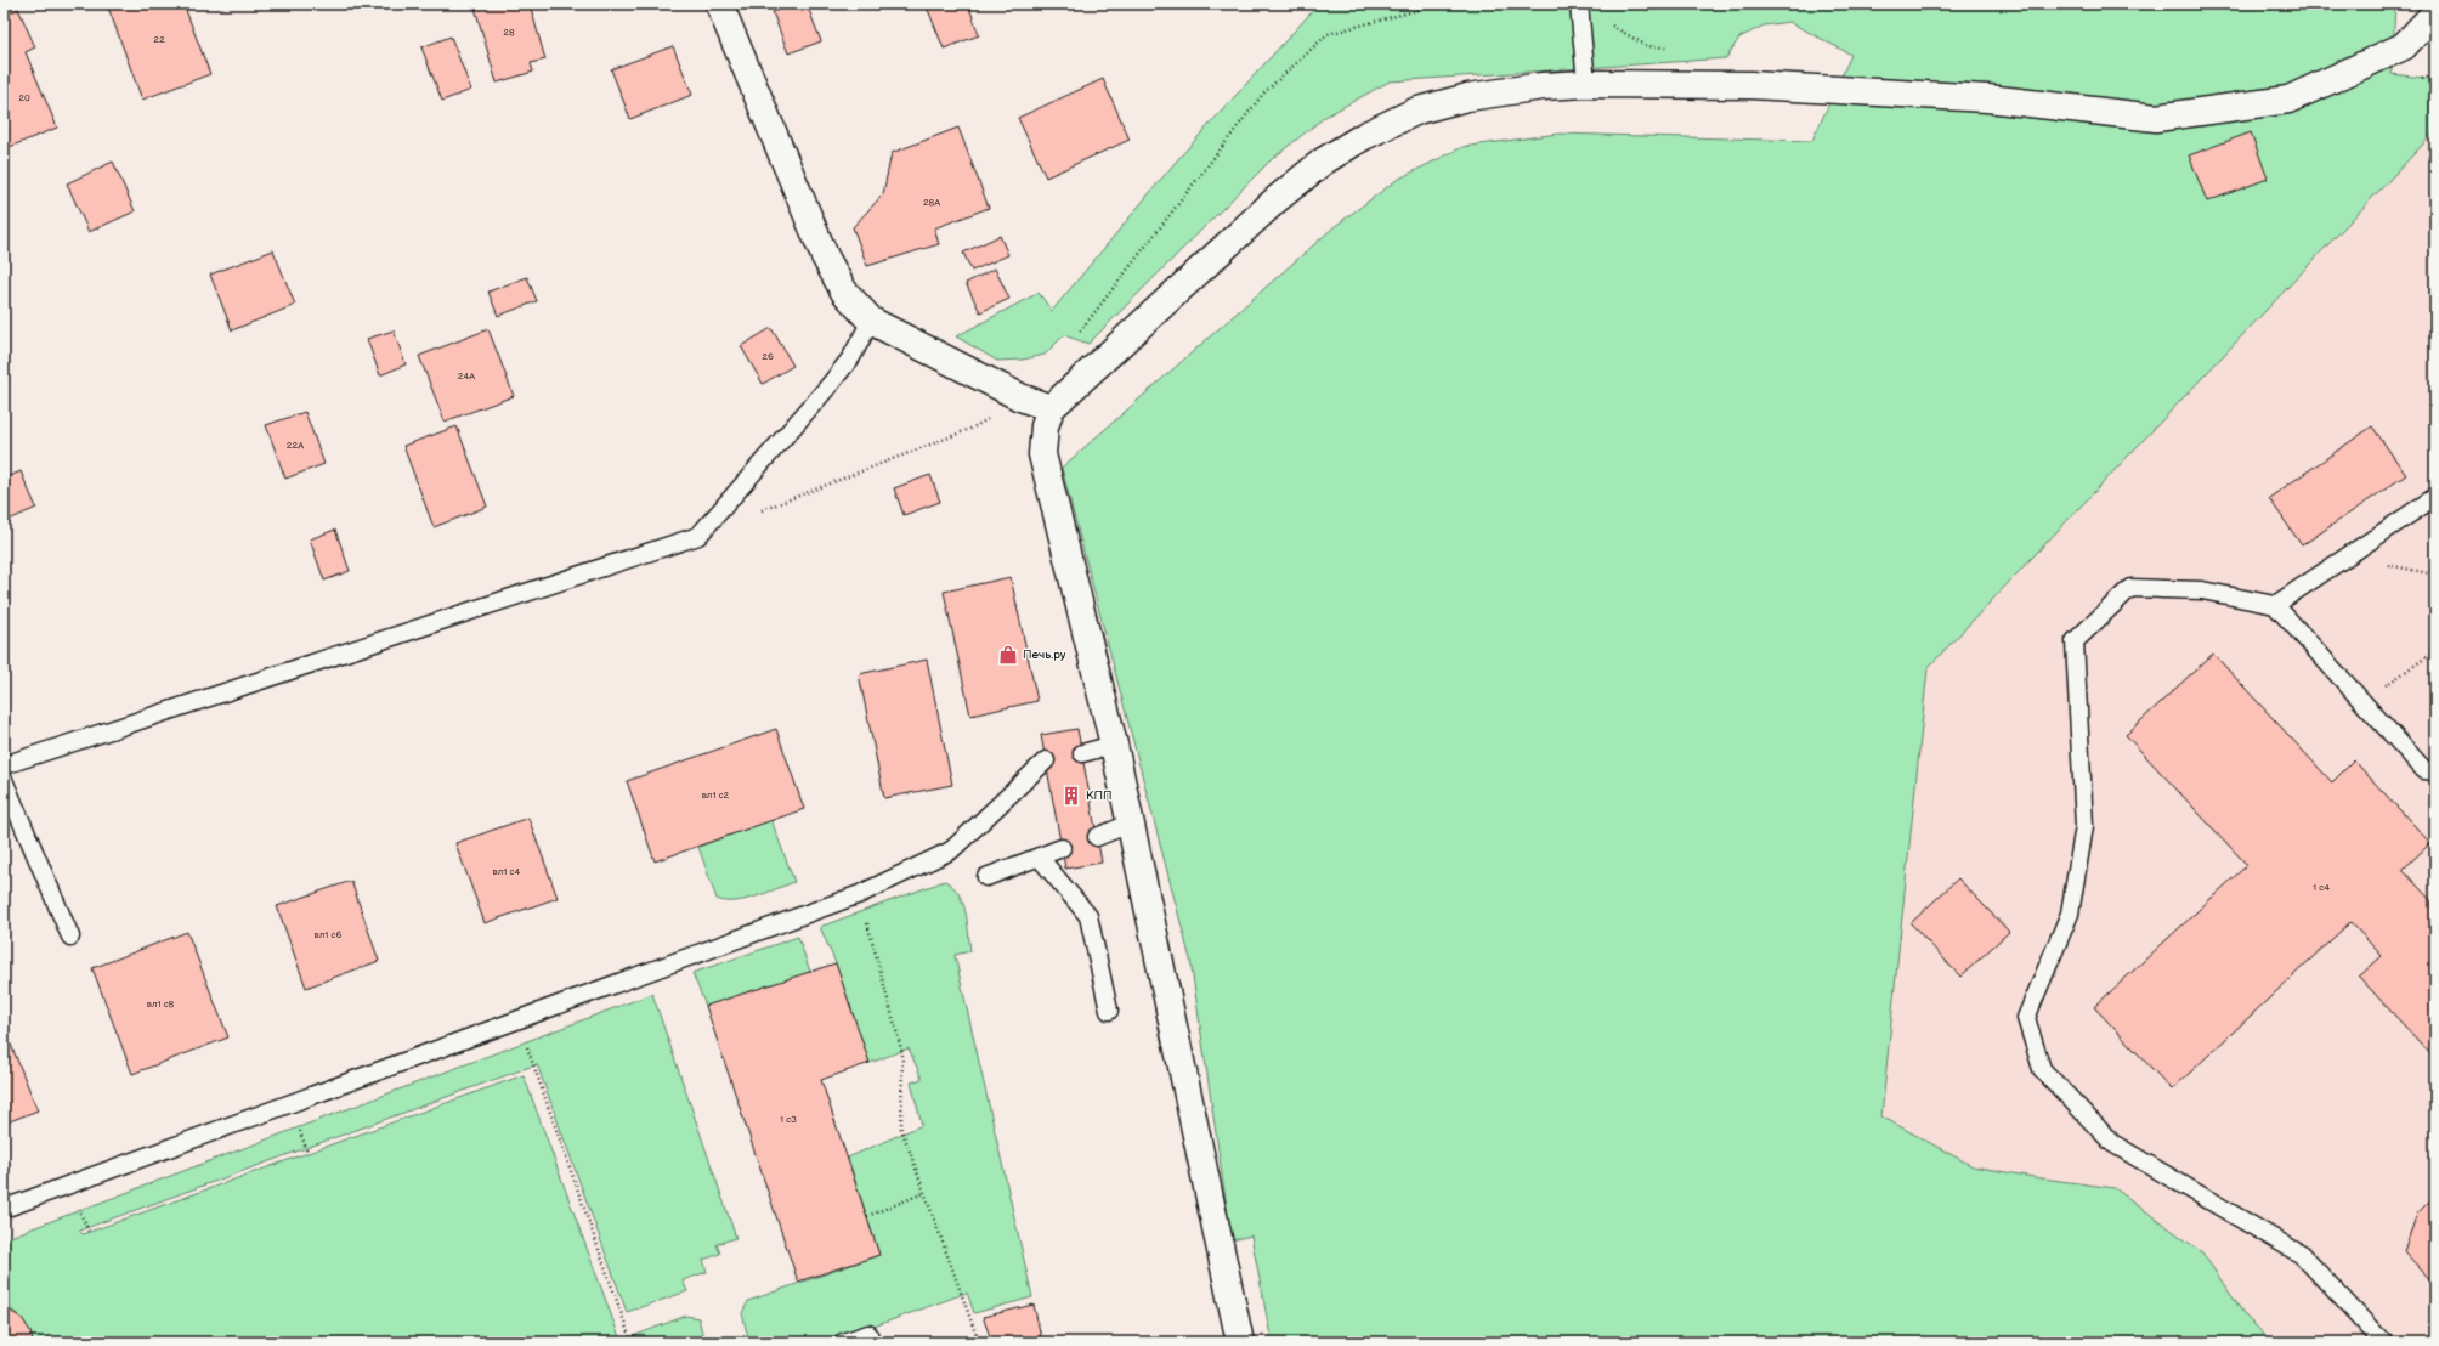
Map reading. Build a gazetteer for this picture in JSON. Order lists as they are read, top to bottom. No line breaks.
{"places":{"shop":["Печь.ру"],"building":["КПП"]},"house_numbers":["28","22","20","28А","26","24А","22А","вл1 с2","вл1 с4","1 с4","вл1 с6","вл1 с8","1 с3"]}
